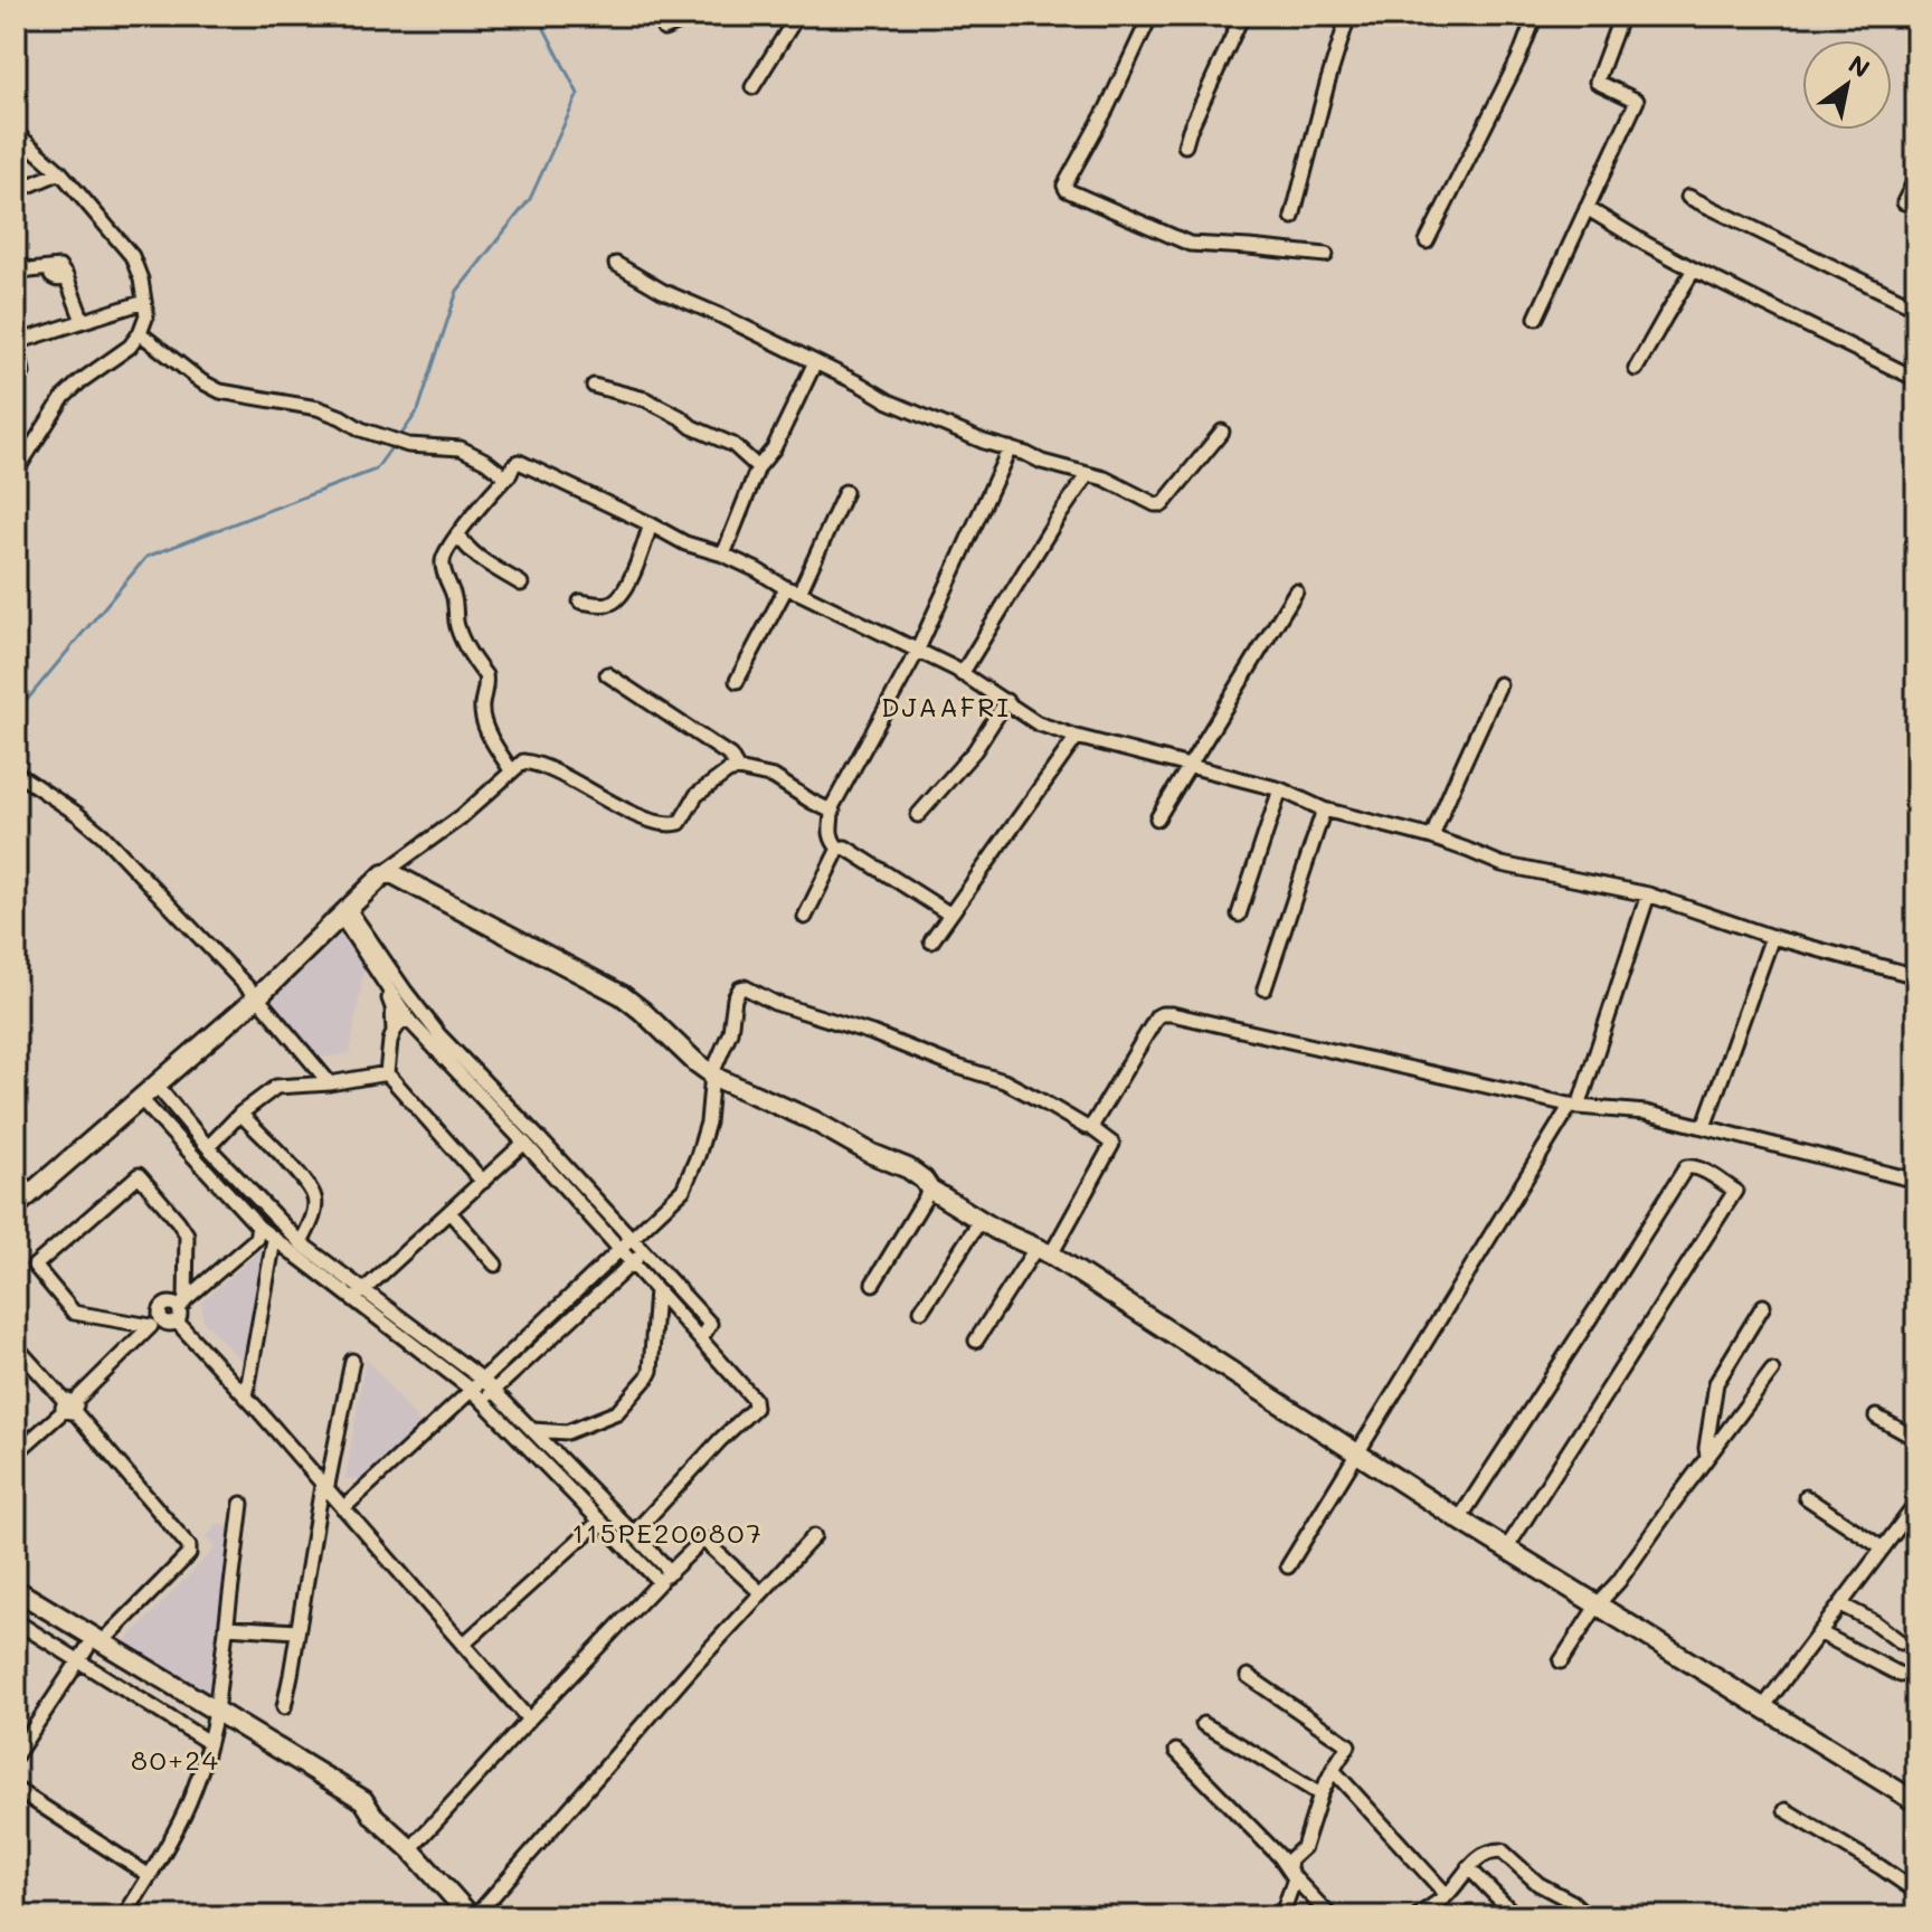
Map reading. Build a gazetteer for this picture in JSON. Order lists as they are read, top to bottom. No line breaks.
{"districts":["DJAAFRI","115PE200807","80+24"],"north":"top right"}
